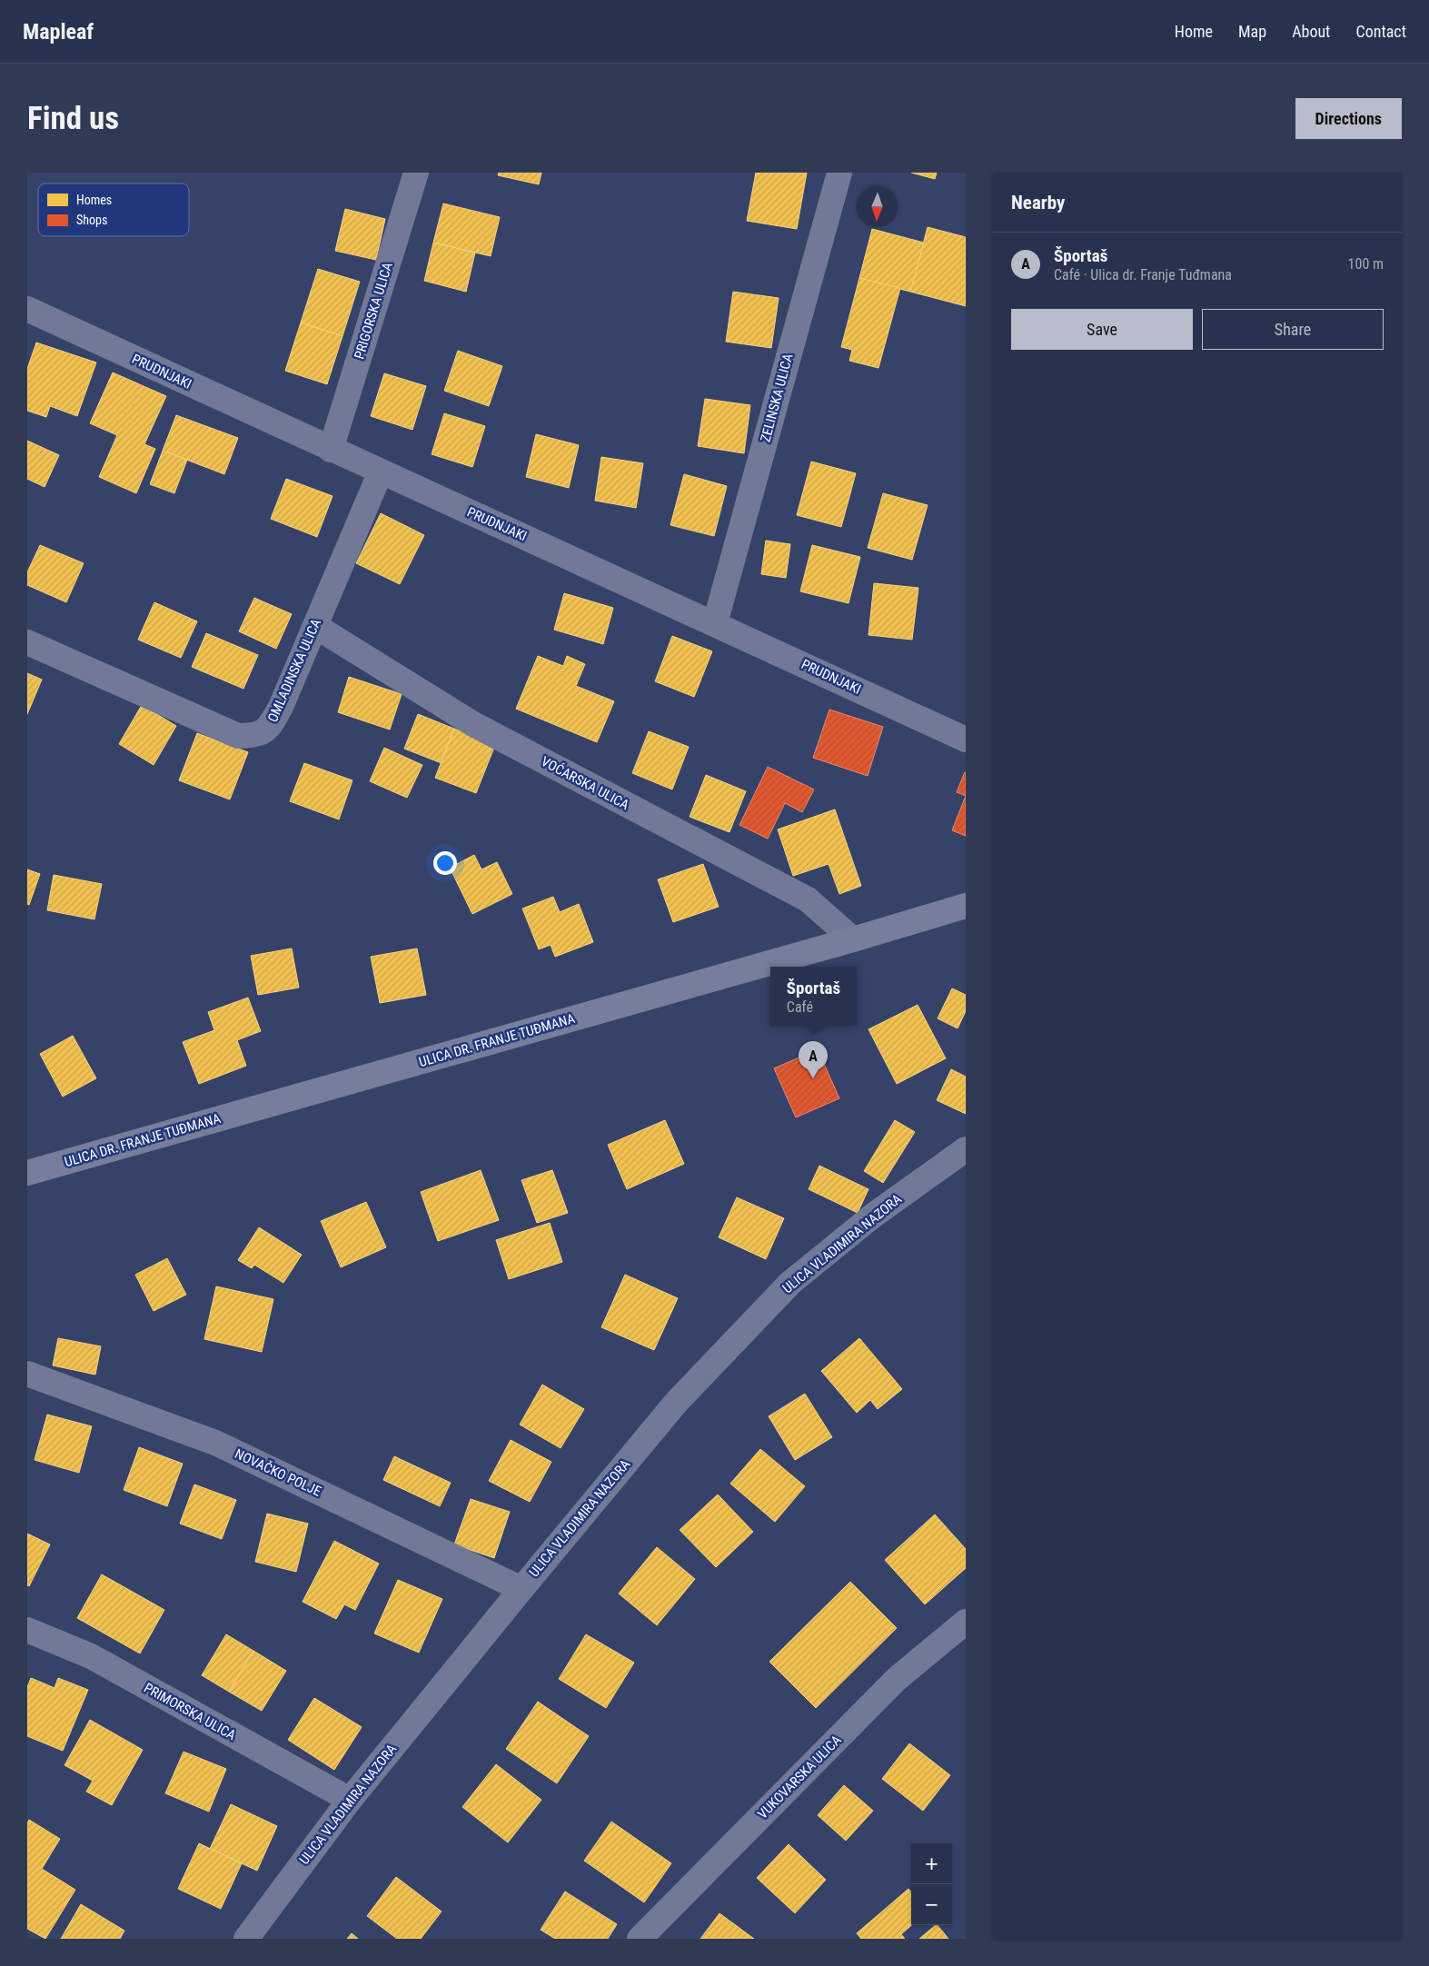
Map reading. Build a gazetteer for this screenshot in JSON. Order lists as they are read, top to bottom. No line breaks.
{"streets":{"main road":["ULICA DR. FRANJE TUĐMANA"],"street":["PRIGORSKA ULICA","PRUDNJAKI","ZELINSKA ULICA","OMLADINSKA ULICA","VOĆARSKA ULICA","ULICA VLADIMIRA NAZORA","NOVAČKO POLJE","PRIMORSKA ULICA","VUKOVARSKA ULICA"]},"crossings":[["PRIGORSKA ULICA","PRUDNJAKI"],["PRUDNJAKI","ZELINSKA ULICA"],["PRUDNJAKI","OMLADINSKA ULICA"],["OMLADINSKA ULICA","VOĆARSKA ULICA"],["VOĆARSKA ULICA","ULICA DR. FRANJE TUĐMANA"],["ULICA VLADIMIRA NAZORA","NOVAČKO POLJE"],["ULICA VLADIMIRA NAZORA","PRIMORSKA ULICA"]],"legend":["Homes","Shops"],"north":"bottom","page":{"header":"Mapleaf","nav":["Home","Map","About","Contact"],"buttons":["Directions",["Save","Share"]],"title":"Find us","heading":"Nearby","list":[{"mark":"A","name":"Športaš","note":"Café · Ulica dr. Franje Tuđmana","value":"100 m"}],"popup":["Športaš","Café"],"pins":"A","map_buttons":["+","−"]}}
